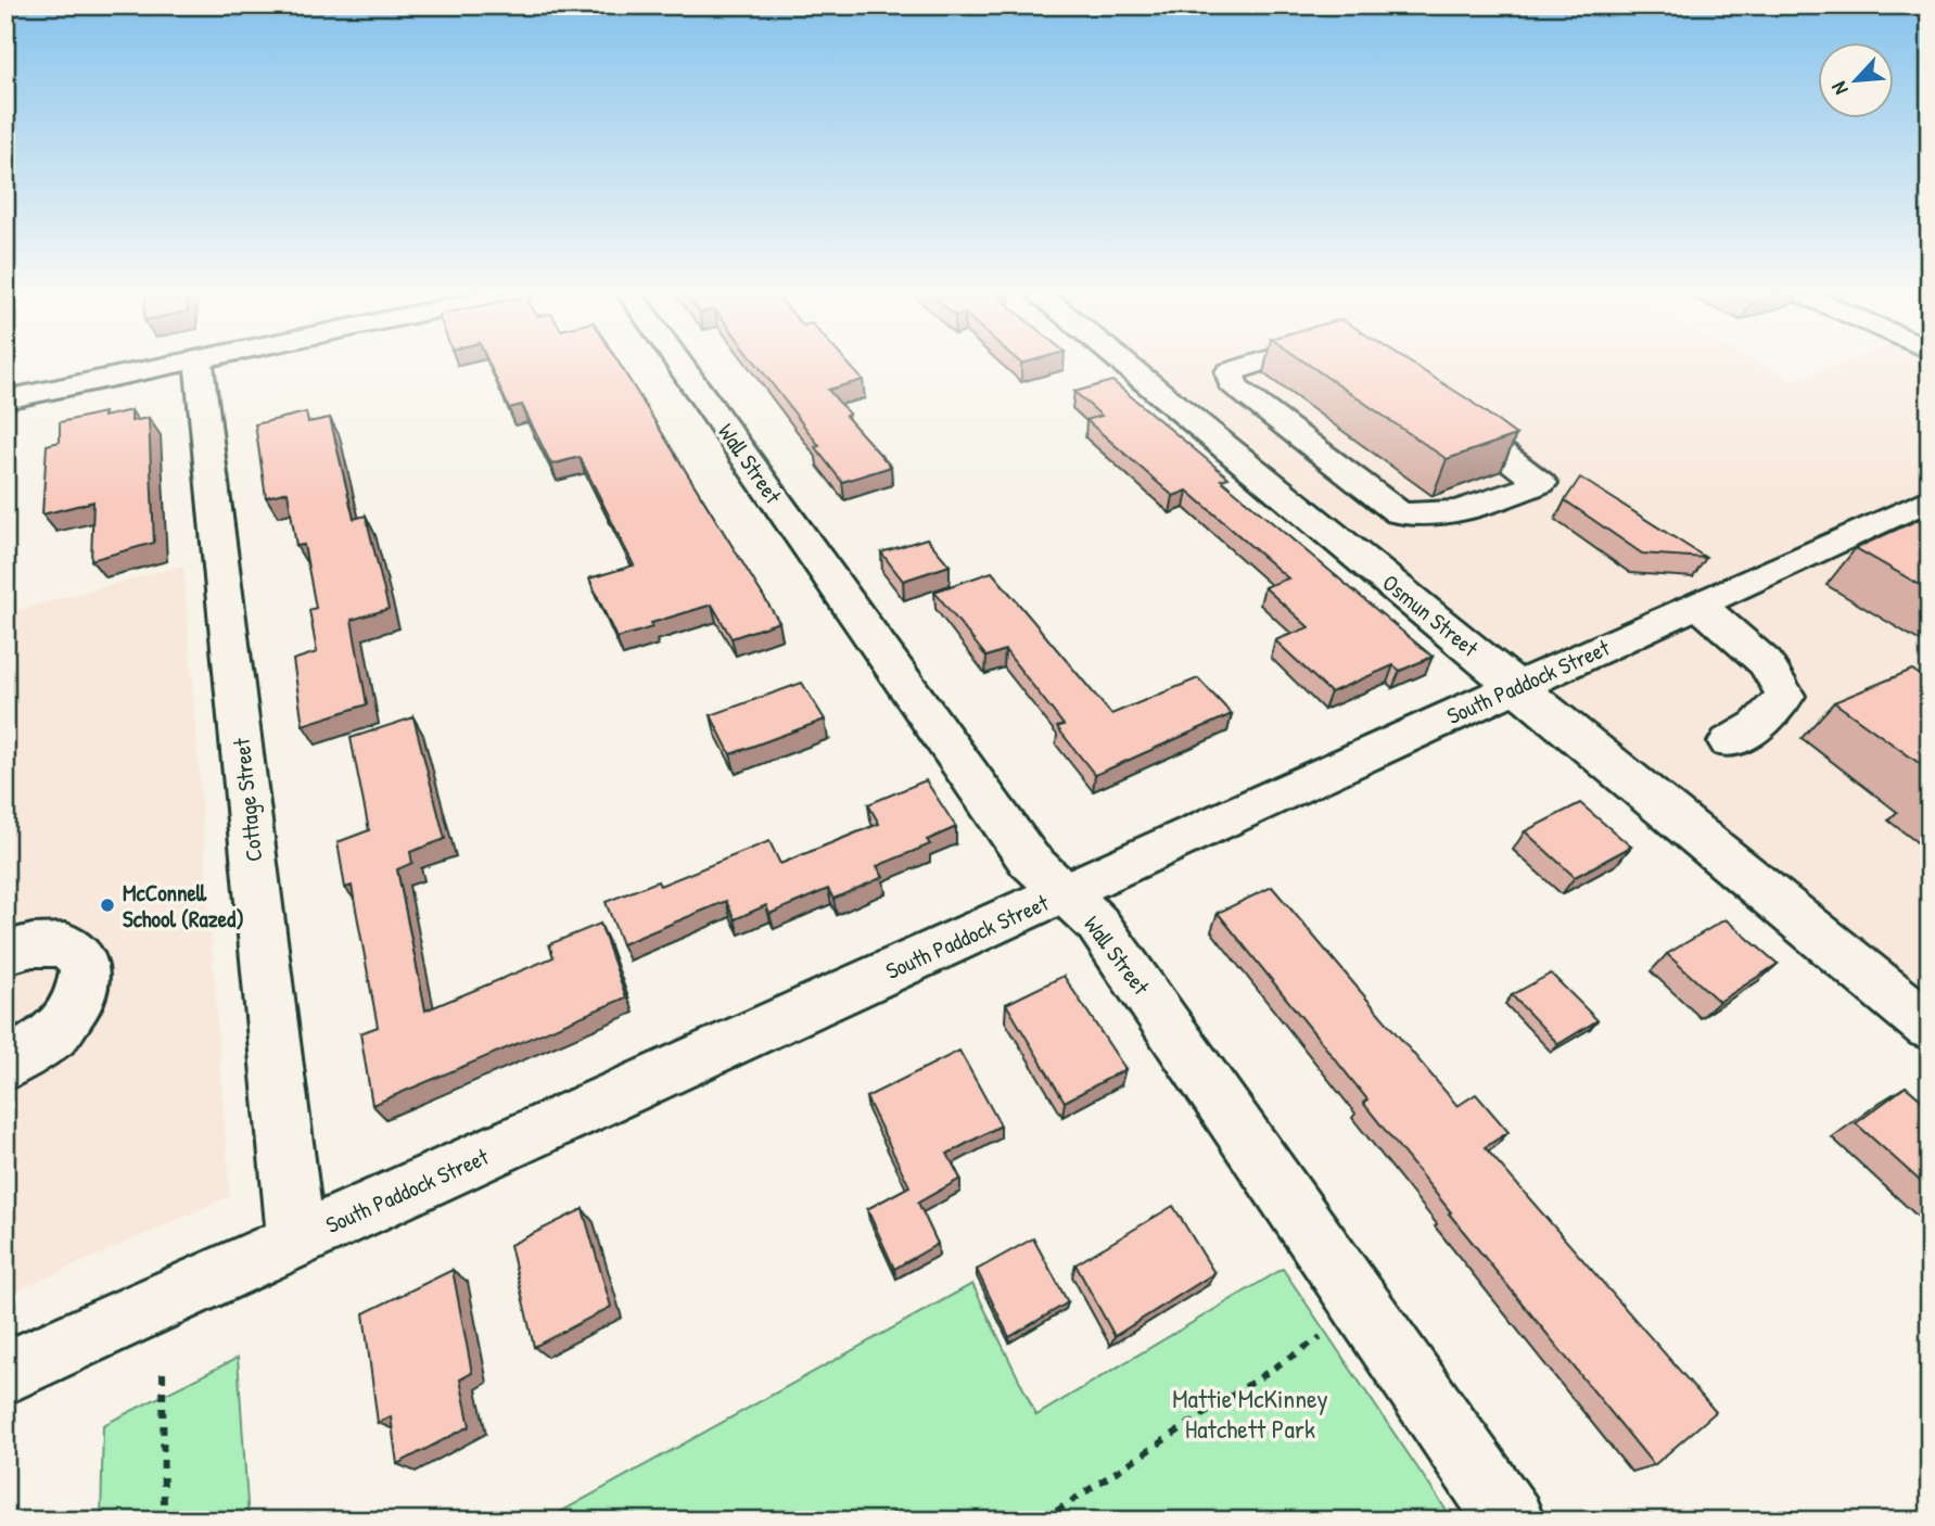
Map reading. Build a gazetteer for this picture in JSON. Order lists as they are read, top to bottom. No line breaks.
{"streets":{"street":["Wall Street","Osmun Street","South Paddock Street","Cottage Street"]},"crossings":[["Wall Street","South Paddock Street"],["Osmun Street","South Paddock Street"],["South Paddock Street","Cottage Street"]],"parks":["Mattie McKinney Hatchett Park"],"places":["McConnell School (Razed)"],"north":"bottom left"}
